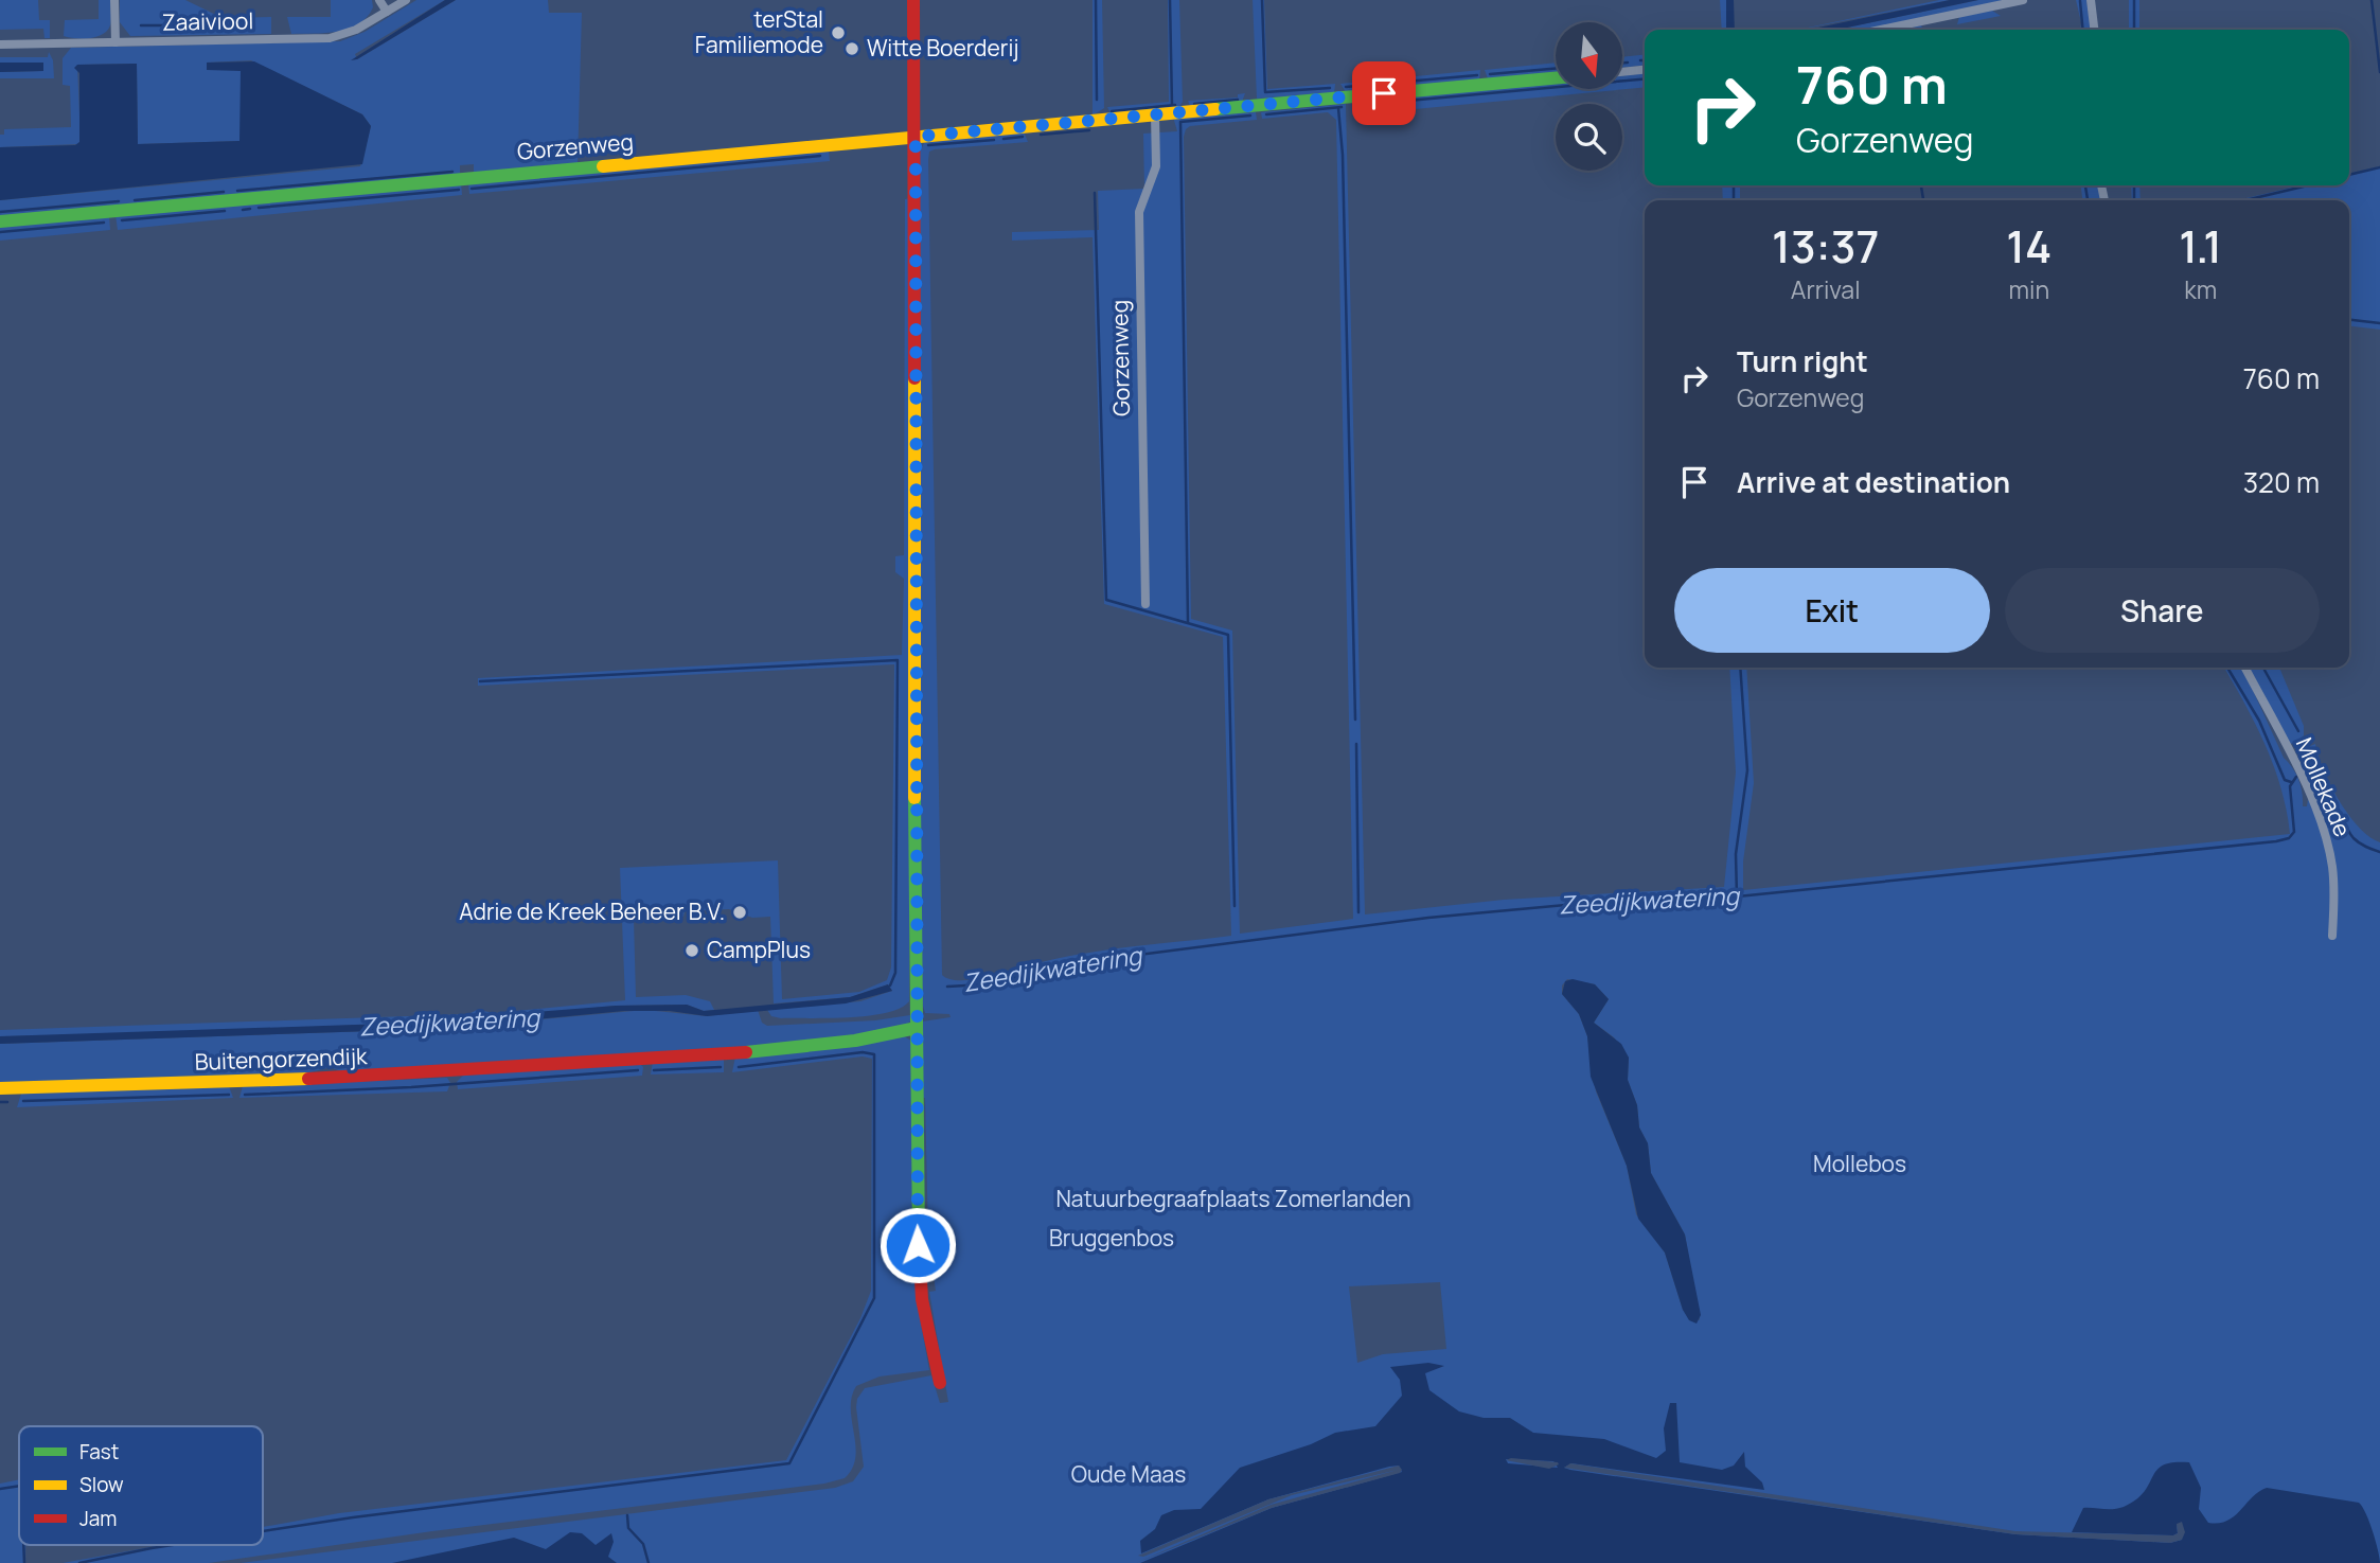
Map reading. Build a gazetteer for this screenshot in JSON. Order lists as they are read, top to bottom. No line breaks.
{"streets":{"street":["Zaaiviool","Gorzenweg","Mollekade","Buitengorzendijk"]},"water":["Zeedijkwatering"],"parks":["Mollebos","Natuurbegraafplaats Zomerlanden","Bruggenbos","Oude Maas"],"places":["terStal Familiemode","Witte Boerderij","Adrie de Kreek Beheer B.V.","CampPlus"],"legend":["Fast","Slow","Jam"],"north":"bottom","page":{"turn":["760 m","Gorzenweg"],"eta":["13:37","Arrival","14","min","1.1","km"],"list":[{"name":"Turn right","note":"Gorzenweg","value":"760 m"},{"name":"Arrive at destination","value":"320 m"}],"buttons":["Exit","Share"]}}
